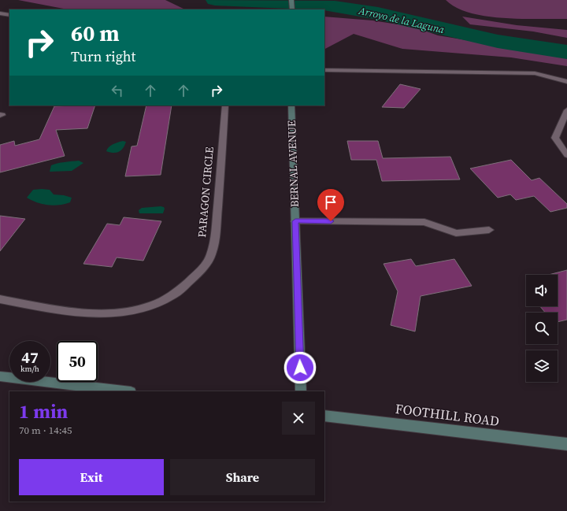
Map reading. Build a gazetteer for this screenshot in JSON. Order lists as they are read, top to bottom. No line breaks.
{"streets":{"main road":["BERNAL AVENUE","FOOTHILL ROAD"],"street":["PARAGON CIRCLE"]},"water":["Arroyo de la Laguna"],"page":{"turn":["60 m","Turn right"],"speed":"47 km/h","limit":"50","heading":["1 min","70 m · 14:45"],"buttons":["Exit","Share"]}}
